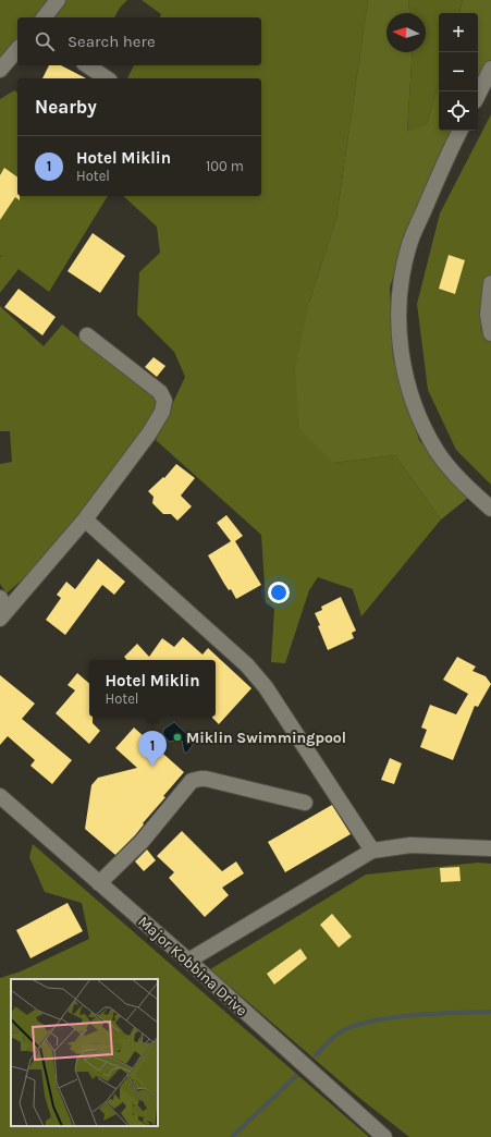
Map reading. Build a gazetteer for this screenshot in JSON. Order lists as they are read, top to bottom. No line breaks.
{"streets":{"street":["Major Kobbina Drive"]},"places":["Miklin Swimmingpool"],"north":"left","page":{"map_buttons":["+","−"],"search":"Search here","heading":"Nearby","list":[{"mark":"1","name":"Hotel Miklin","note":"Hotel","value":"100 m"}],"popup":["Hotel Miklin","Hotel"],"pins":"1"}}
